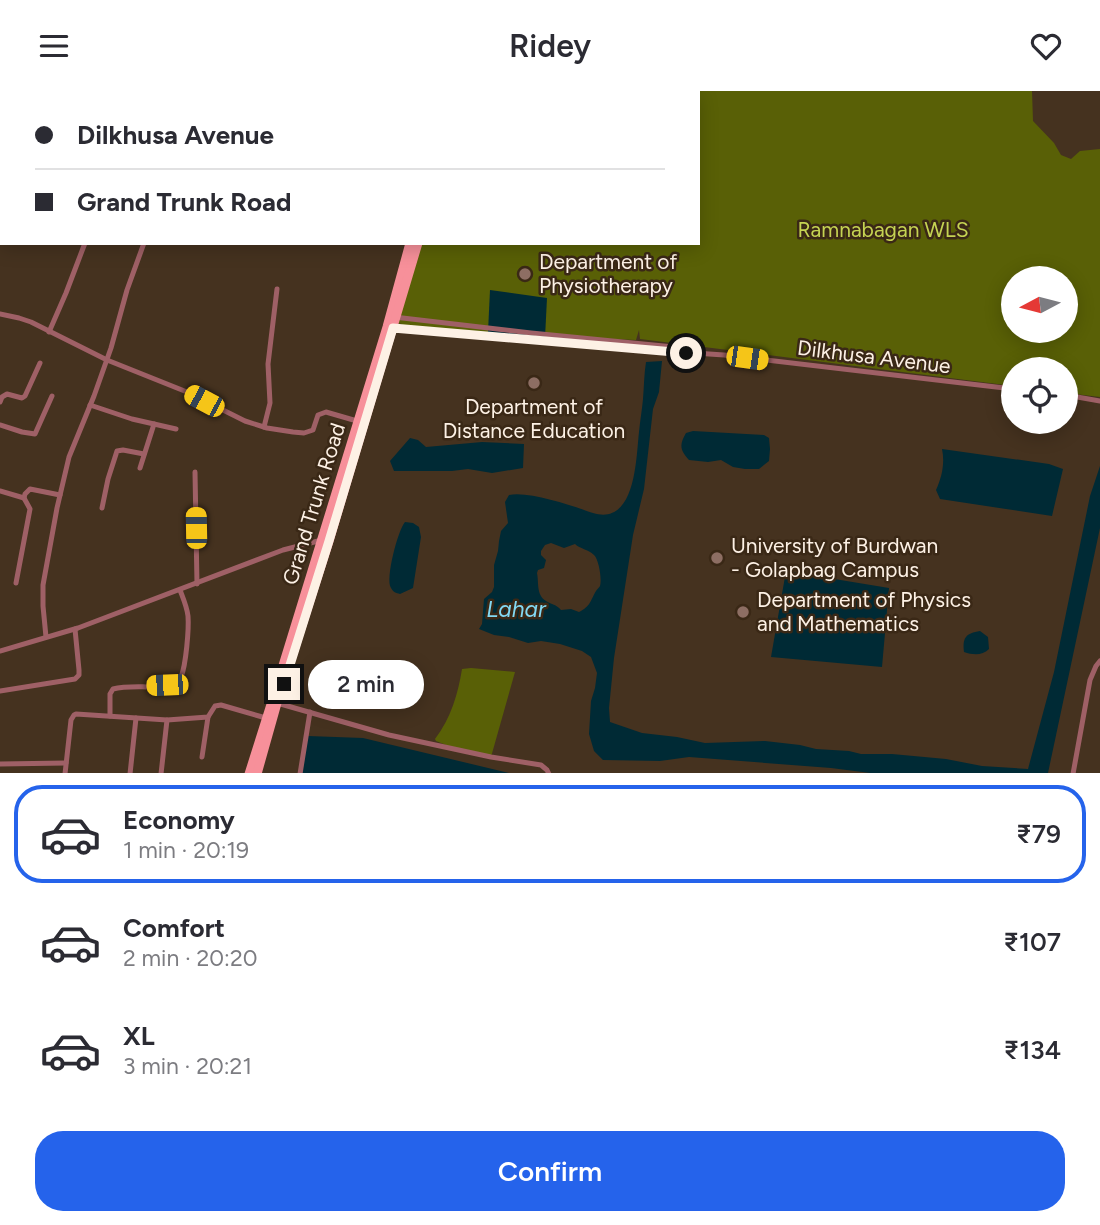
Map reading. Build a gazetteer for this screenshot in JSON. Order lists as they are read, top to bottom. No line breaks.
{"streets":{"main road":["Grand Trunk Road"],"street":["Dilkhusa Avenue"]},"crossings":[["Dilkhusa Avenue","Grand Trunk Road"]],"water":["Lahar"],"parks":["Ramnabagan WLS"],"places":["Department of Physiotherapy","Department of Distance Education","University of Burdwan - Golapbag Campus","Department of Physics and Mathematics"],"north":"left","page":{"header":"Ridey","banner":["Dilkhusa Avenue","Grand Trunk Road"],"bubble":"2 min","list":[{"name":"Economy","note":"1 min · 20:19","value":"₹79"},{"name":"Comfort","note":"2 min · 20:20","value":"₹107"},{"name":"XL","note":"3 min · 20:21","value":"₹134"}],"buttons":"Confirm"}}
